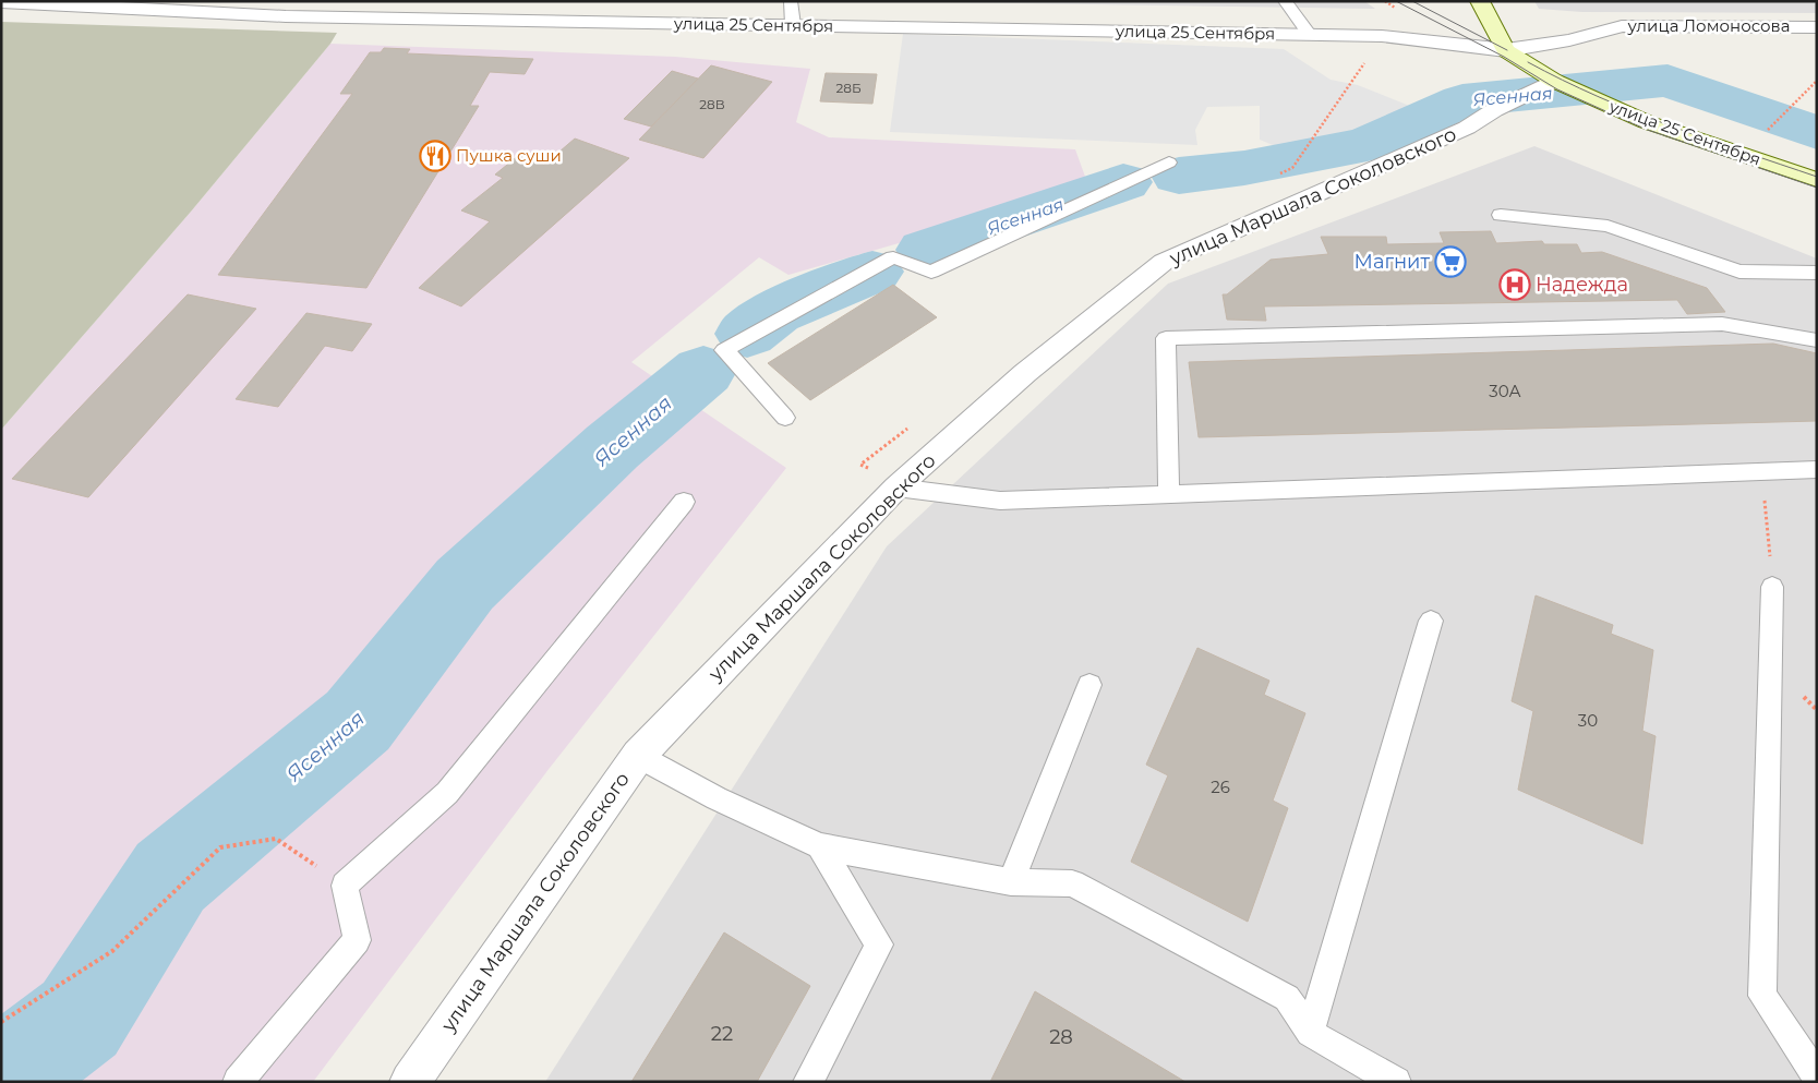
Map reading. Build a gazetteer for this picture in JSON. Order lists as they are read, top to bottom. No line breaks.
{"streets":{"main road":["улица 25 Сентября"],"street":["улица Ломоносова","улица Маршала Соколовского"]},"crossings":[["улица 25 Сентября","улица Ломоносова"],["улица 25 Сентября","улица Маршала Соколовского"]],"water":["Ясенная"],"places":{"restaurant":["Пушка суши"],"supermarket":["Магнит"],"hospital":["Надежда"]},"house_numbers":["28Б","28В","30А","30","26","22","28"]}
